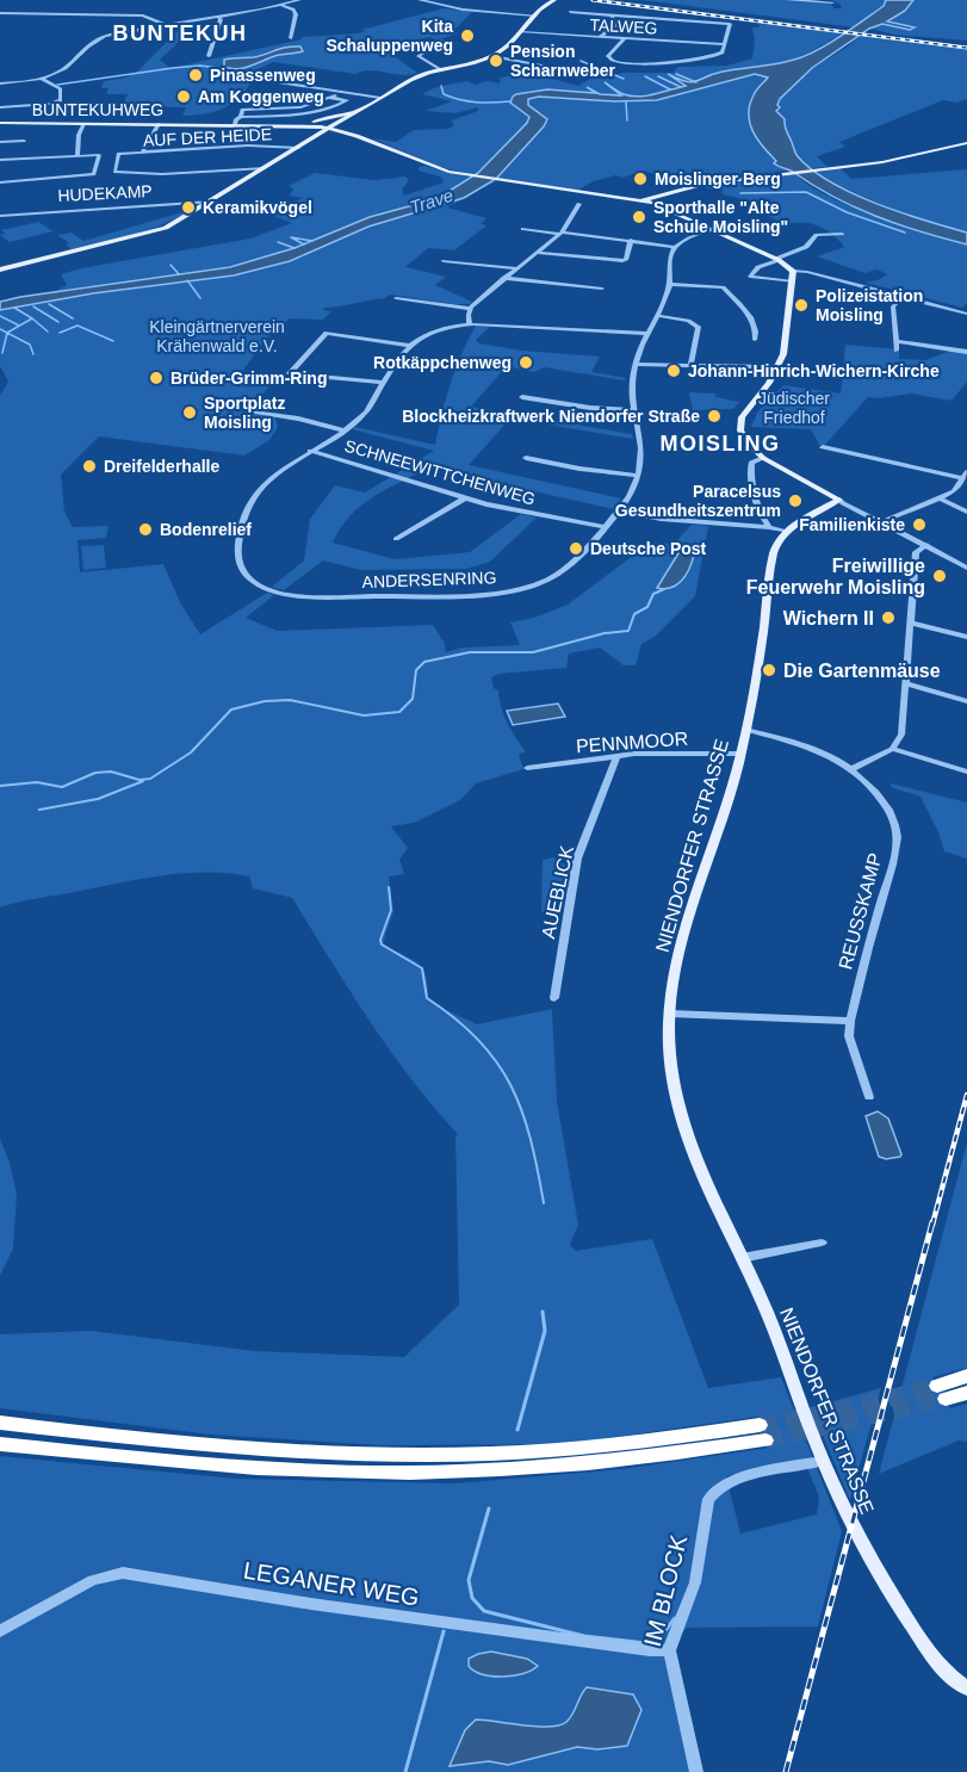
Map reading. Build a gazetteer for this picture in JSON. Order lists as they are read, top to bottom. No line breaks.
{"streets":{"main road":["BUNTEKUHWEG","NIENDORFER STRASSE"],"street":["TALWEG","AUF DER HEIDE","HUDEKAMP","SCHNEEWITTCHENWEG","ANDERSENRING","PENNMOOR","AUEBLICK","REUSSKAMP","LEGANER WEG","IM BLOCK"]},"crossings":[["SCHNEEWITTCHENWEG","ANDERSENRING"],["PENNMOOR","NIENDORFER STRASSE"],["PENNMOOR","AUEBLICK"],["NIENDORFER STRASSE","REUSSKAMP"],["NIENDORFER STRASSE","IM BLOCK"],["LEGANER WEG","IM BLOCK"]],"districts":["BUNTEKUH","MOISLING"],"water":["Trave"],"parks":["Kleingärtnerverein Krähenwald e.V.","Jüdischer Friedhof"],"places":["Kita Schaluppenweg","Pension Scharnweber","Pinassenweg","Am Koggenweg","Moislinger Berg","Keramikvögel","Sporthalle \"Alte Schule Moisling\"","Polizeistation Moisling","Rotkäppchenweg","Johann-Hinrich-Wichern-Kirche","Brüder-Grimm-Ring","Sportplatz Moisling","Blockheizkraftwerk Niendorfer Straße","Dreifelderhalle","Paracelsus Gesundheitszentrum","Familienkiste","Bodenrelief","Deutsche Post","Freiwillige Feuerwehr Moisling","Wichern II","Die Gartenmäuse"]}
